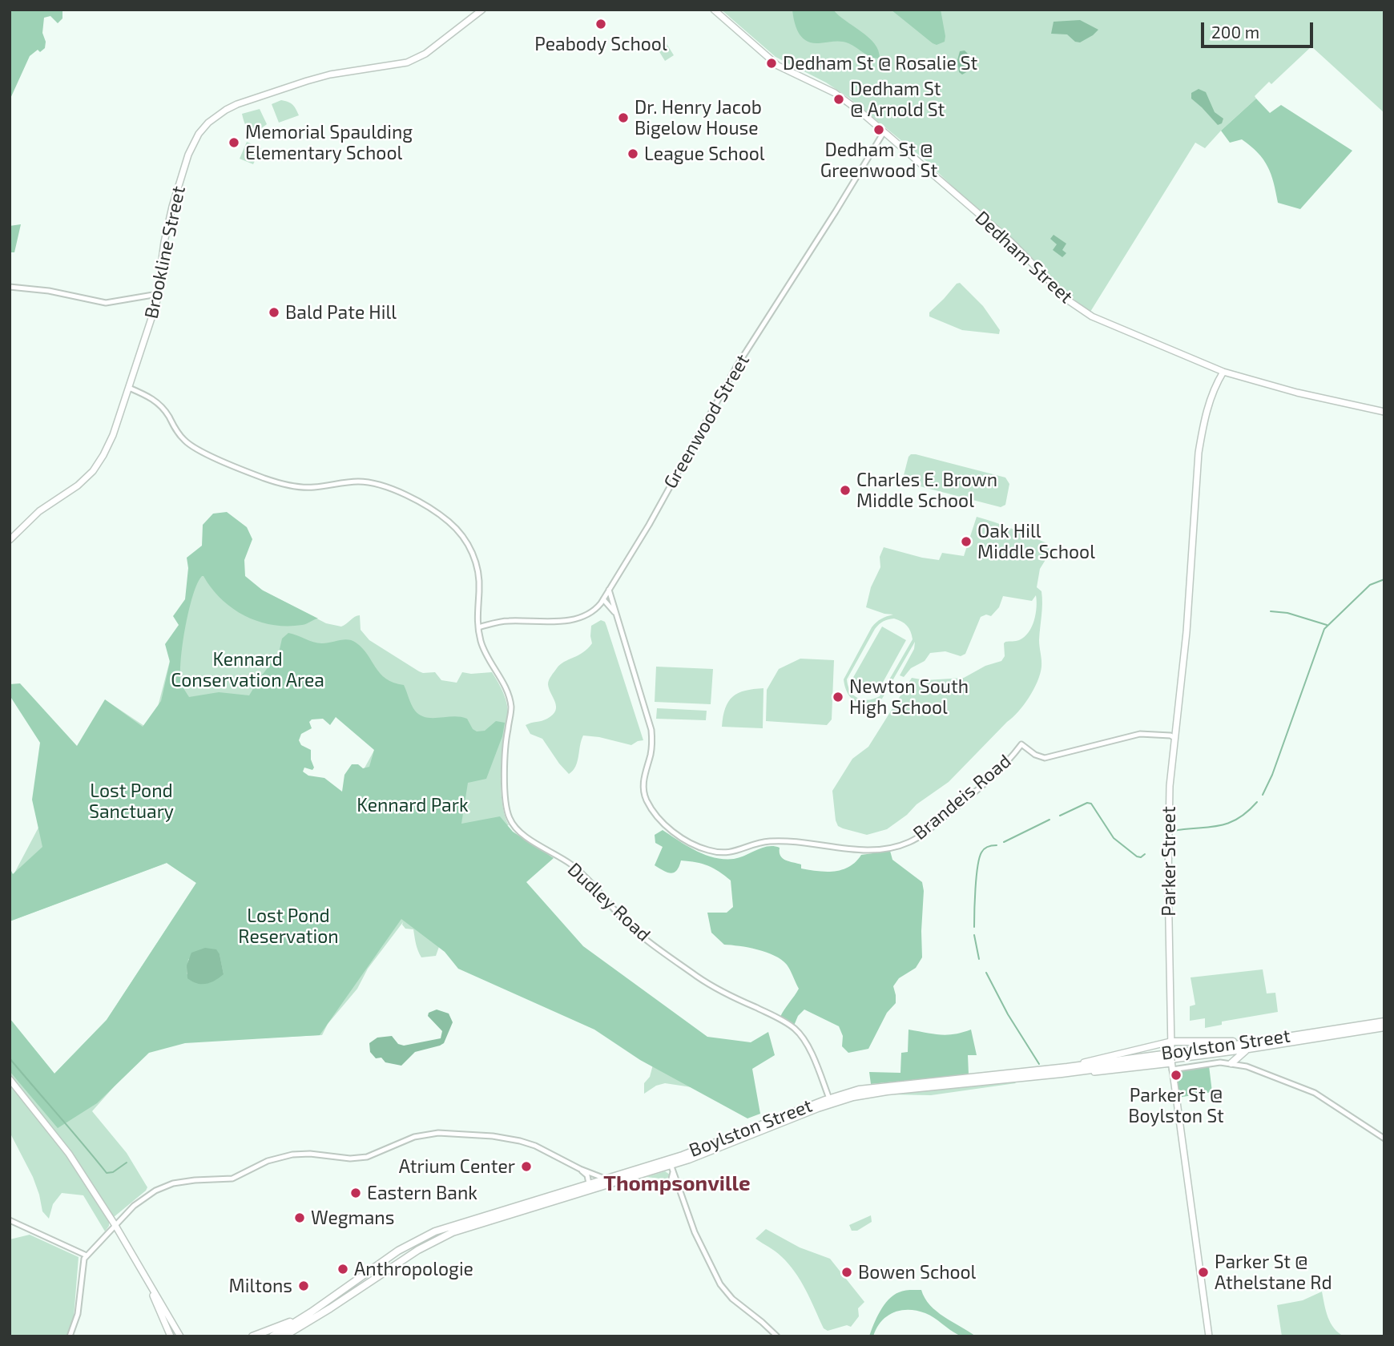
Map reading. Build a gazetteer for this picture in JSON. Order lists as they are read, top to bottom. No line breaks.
{"streets":{"highway":["Boylston Street"],"main road":["Brookline Street","Dedham Street","Parker Street"],"street":["Greenwood Street","Brandeis Road","Dudley Road"]},"crossings":[["Brookline Street","Dudley Road"],["Dedham Street","Greenwood Street"],["Dedham Street","Parker Street"],["Greenwood Street","Brandeis Road"],["Greenwood Street","Dudley Road"],["Brandeis Road","Parker Street"],["Parker Street","Boylston Street"],["Dudley Road","Boylston Street"]],"districts":["Thompsonville"],"parks":["Kennard Conservation Area","Lost Pond Sanctuary","Kennard Park","Lost Pond Reservation"],"places":["Peabody School","Dedham St @ Rosalie St","Dedham St @ Arnold St","Dr. Henry Jacob Bigelow House","Dedham St @ Greenwood St","Memorial Spaulding Elementary School","League School","Bald Pate Hill","Charles E. Brown Middle School","Oak Hill Middle School","Newton South High School","Parker St @ Boylston St","Atrium Center","Eastern Bank","Wegmans","Anthropologie","Bowen School","Parker St @ Athelstane Rd","Miltons"],"scale_bar":"200 m"}
